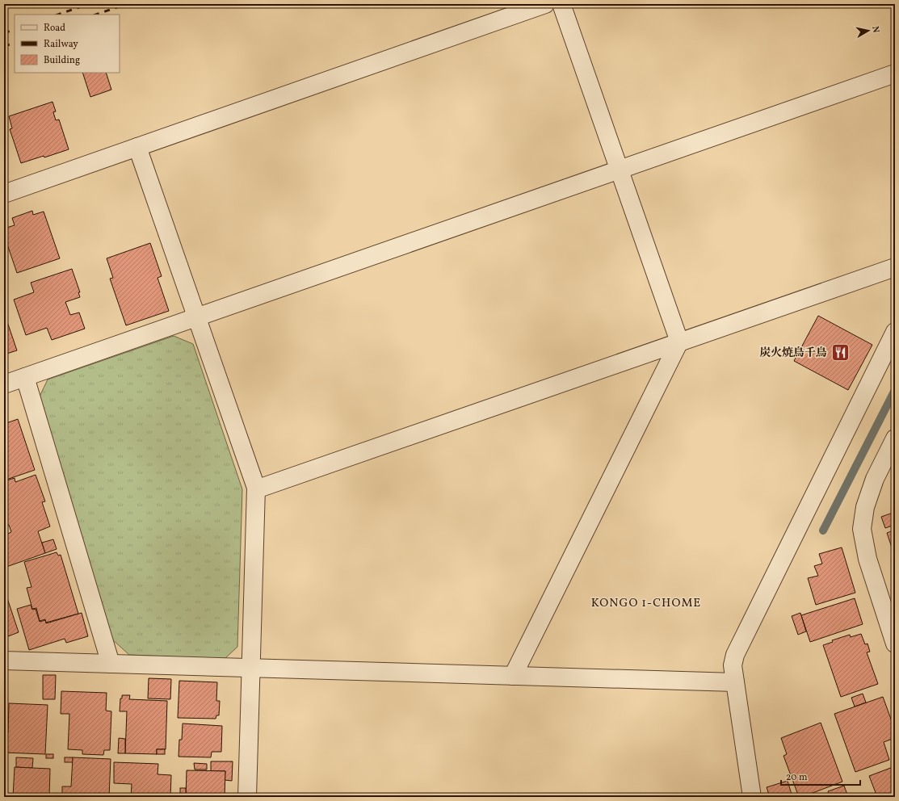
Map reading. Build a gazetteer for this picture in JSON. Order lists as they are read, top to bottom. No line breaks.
{"districts":["KONGO 1-CHOME"],"places":{"restaurant":["炭火焼鳥千鳥"]},"legend":["Road","Railway","Building"],"scale_bar":"20 m","north":"right"}
